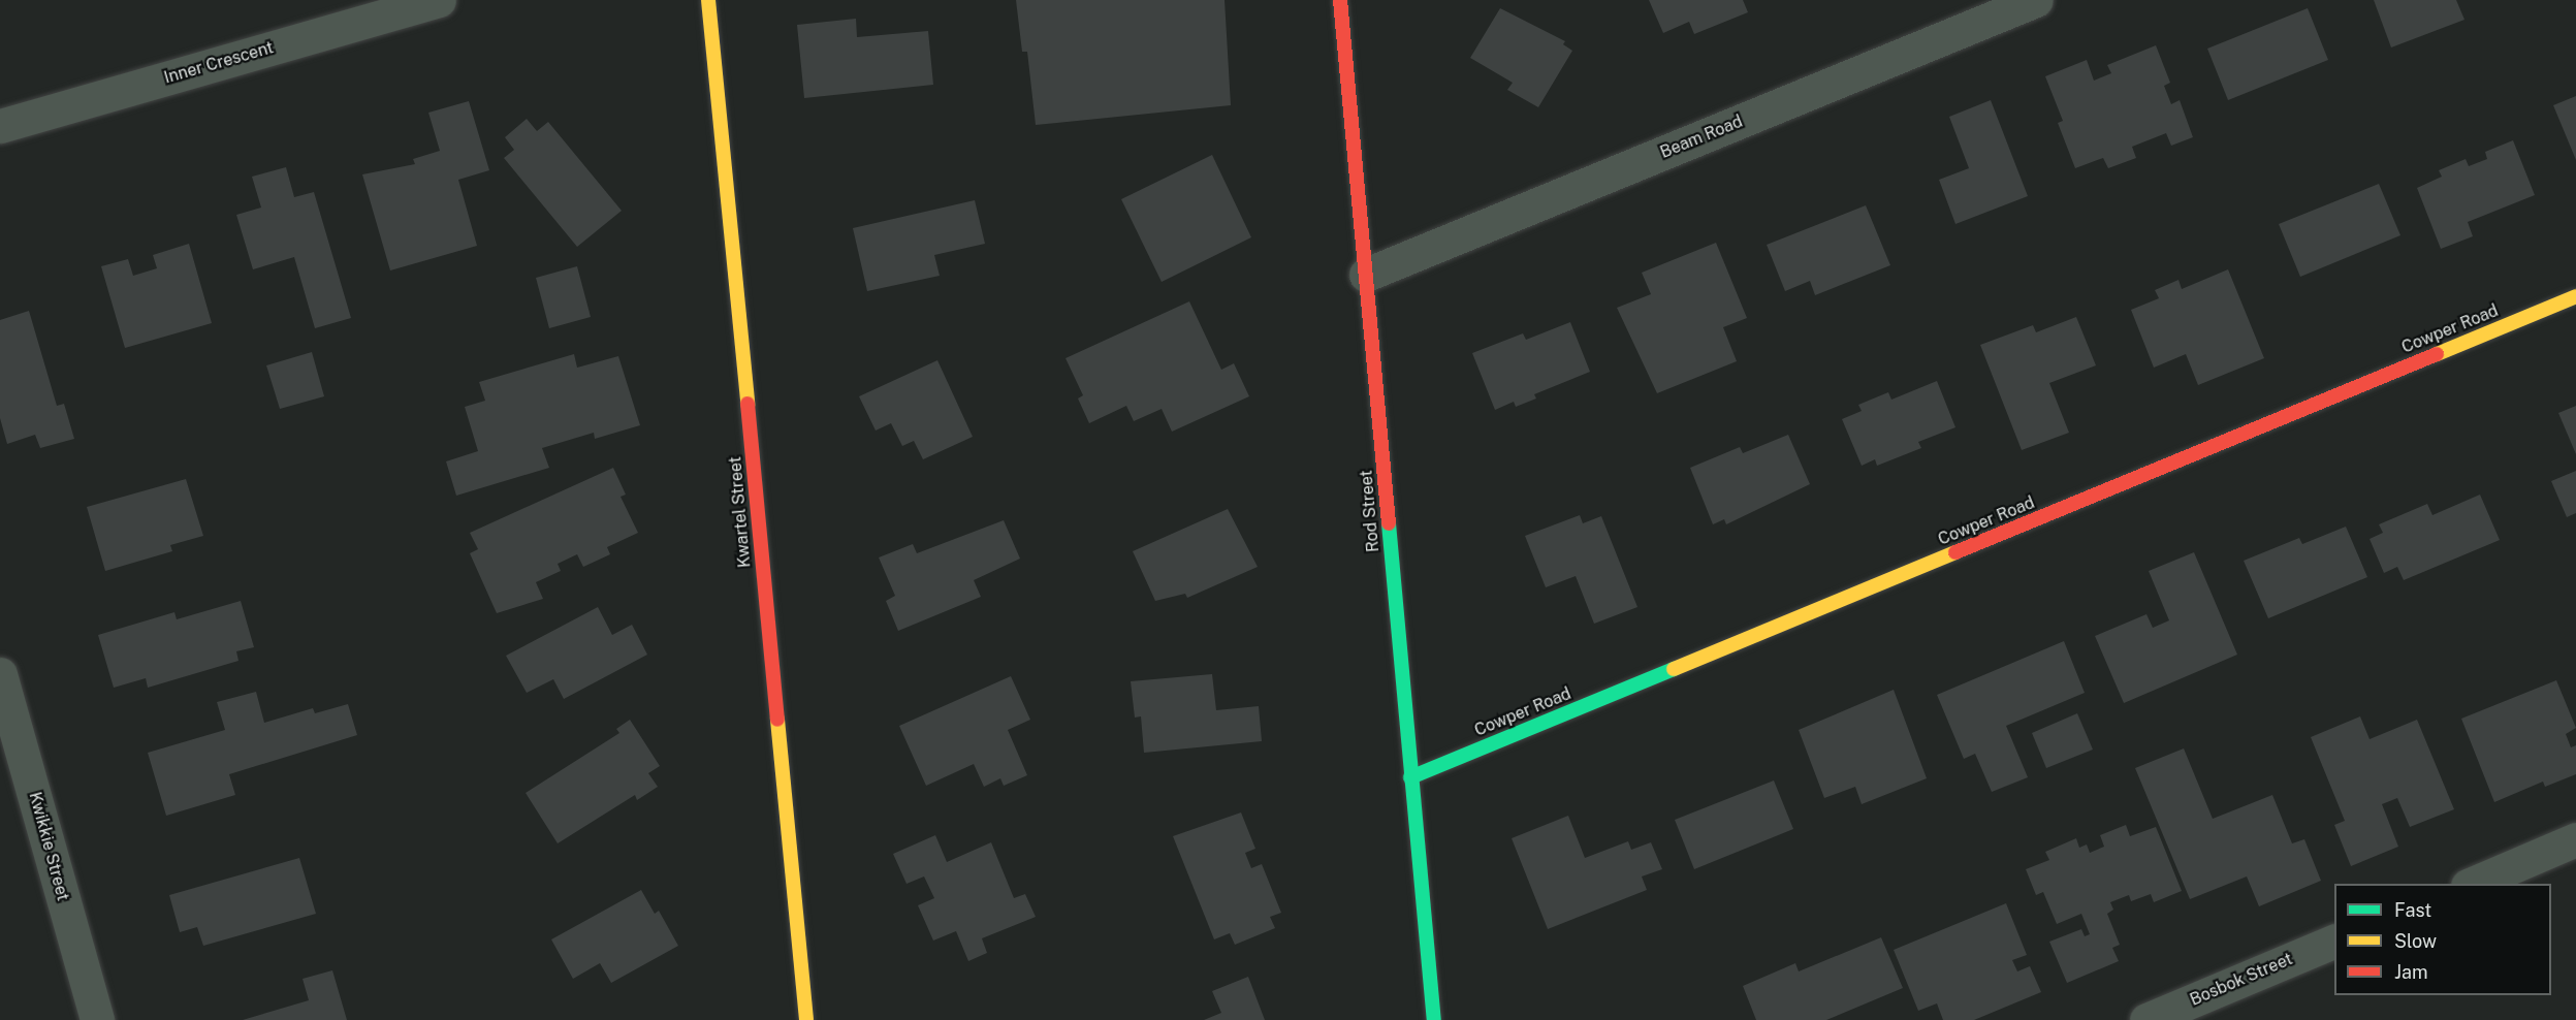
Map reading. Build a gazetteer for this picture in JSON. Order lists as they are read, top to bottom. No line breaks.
{"streets":{"street":["Inner Crescent","Beam Road","Cowper Road","Rod Street","Kwartel Street","Kwikkie Street","Bosbok Street"]},"crossings":[["Beam Road","Rod Street"],["Cowper Road","Rod Street"]],"legend":["Fast","Slow","Jam"]}
